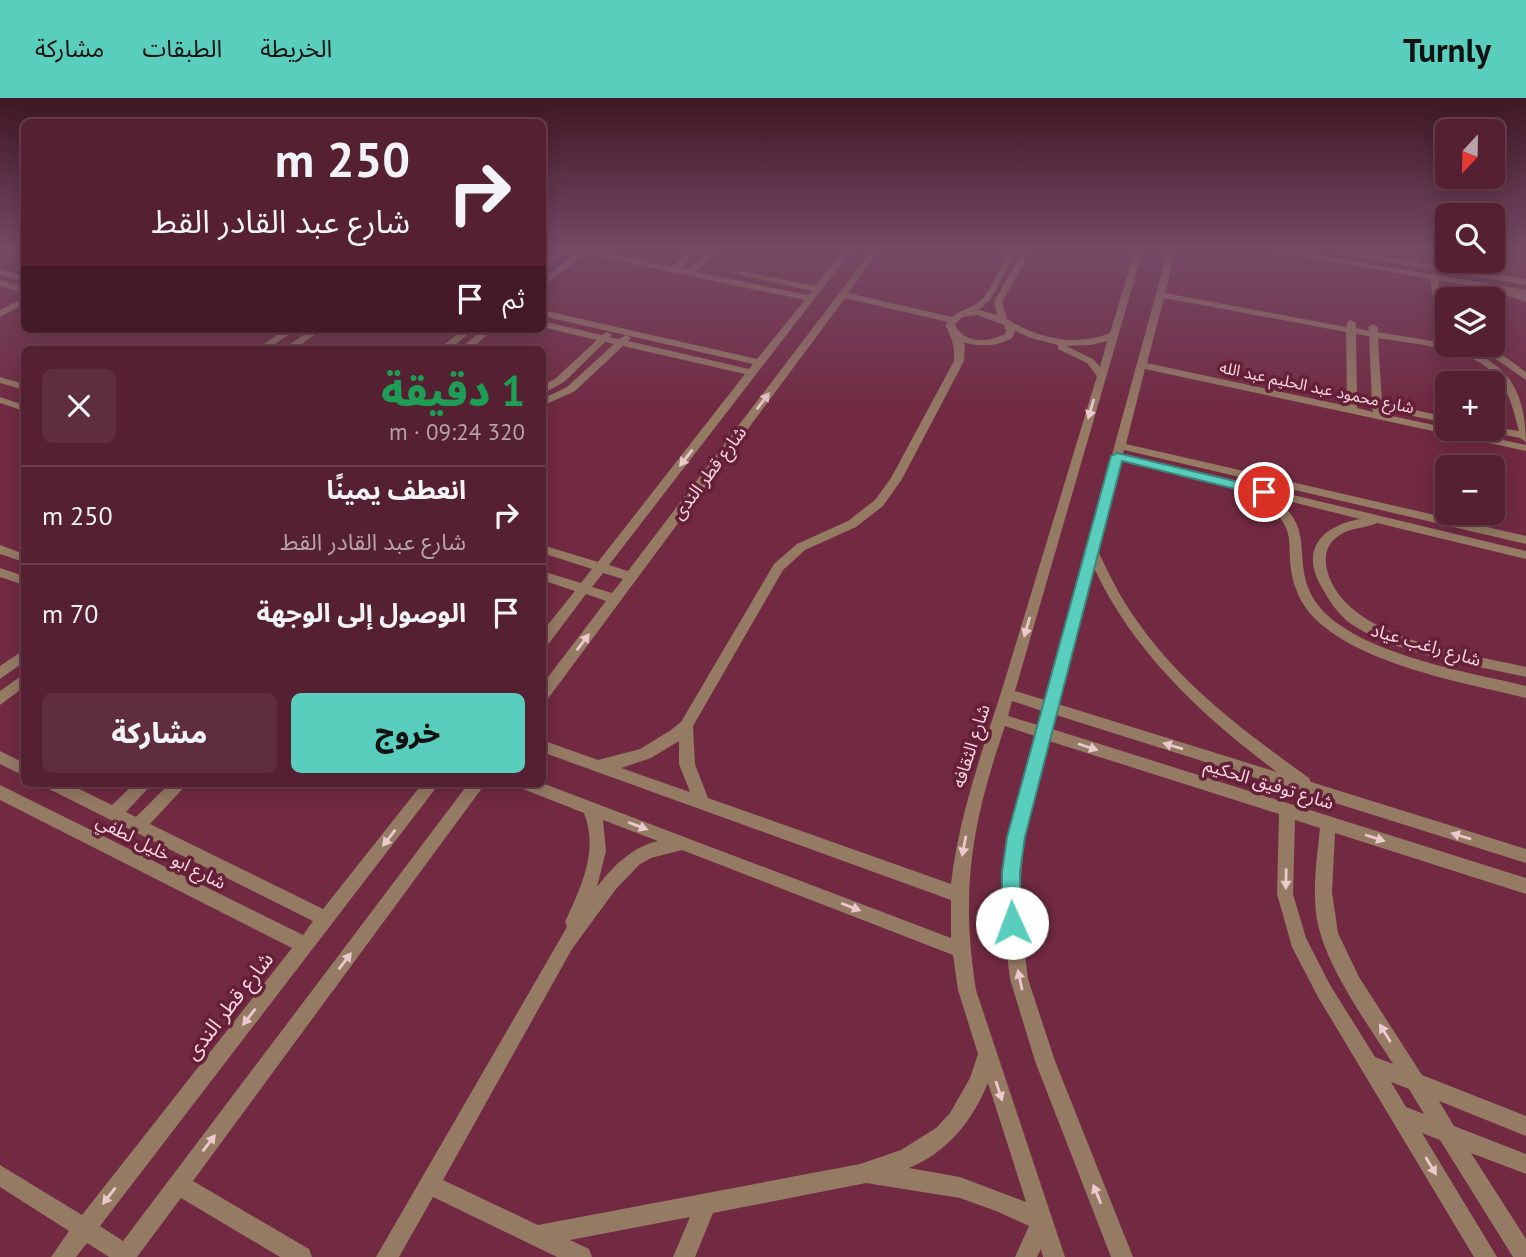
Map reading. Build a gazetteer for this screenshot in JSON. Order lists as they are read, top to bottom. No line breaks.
{"streets":{"street":["شارع محمود عبد الحليم عبد الله","شارع قطر الندى","شارع راغب عياد","شارع الثقافه","شارع توفيق الحكيم","شارع ابو خليل لطفي"]},"crossings":[["شارع قطر الندى","شارع ابو خليل لطفي"],["شارع الثقافه","شارع توفيق الحكيم"]],"north":"bottom","page":{"header":"Turnly","nav":["الخريطة","الطبقات","مشاركة"],"map_buttons":["+","−"],"turn":["250 m","شارع عبد القادر القط"],"then":"ثم","heading":["1 دقيقة","320 m · 09:24"],"list":[{"name":"انعطف يمينًا","note":"شارع عبد القادر القط","value":"250 m"},{"name":"الوصول إلى الوجهة","value":"70 m"}],"buttons":["خروج","مشاركة"]}}
